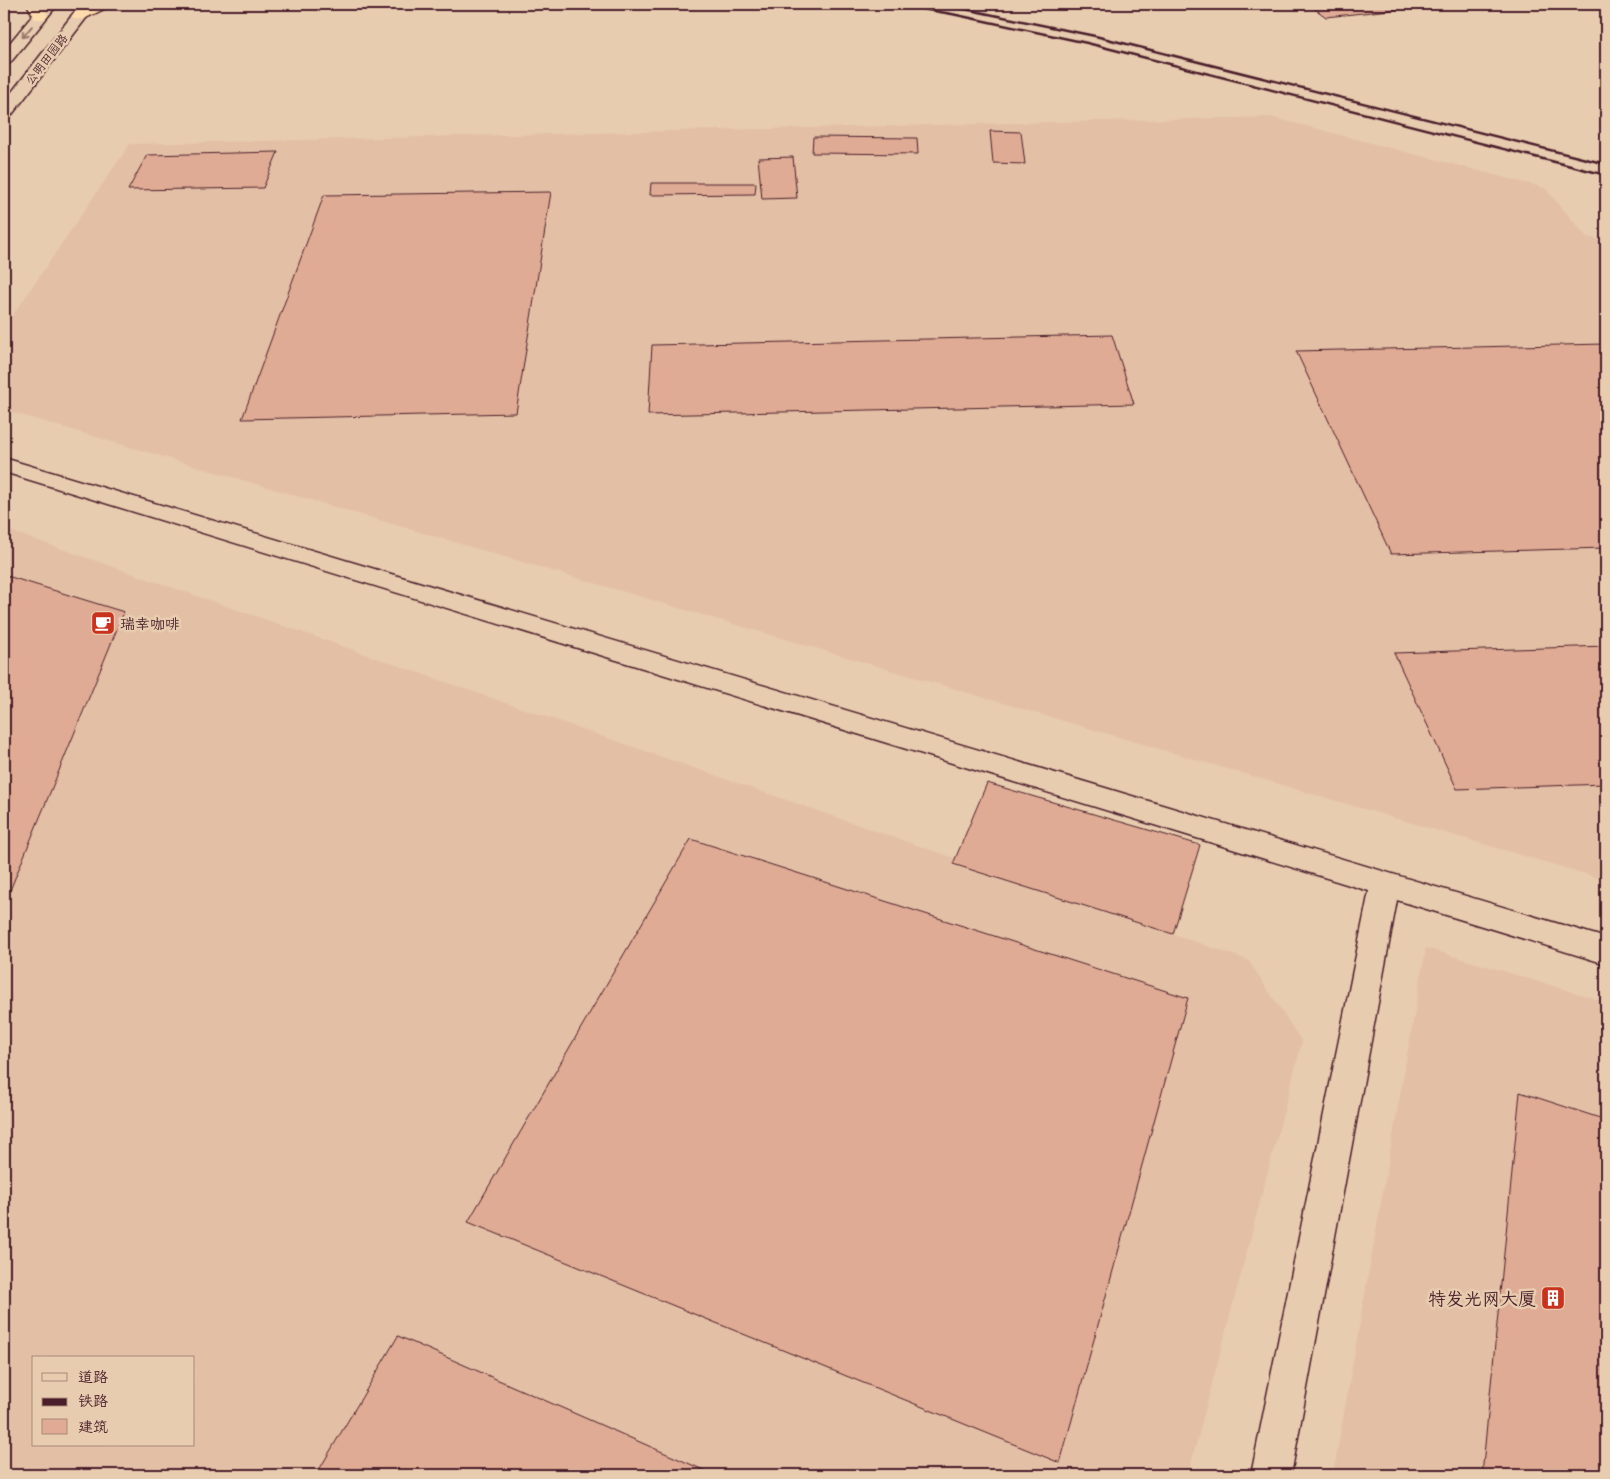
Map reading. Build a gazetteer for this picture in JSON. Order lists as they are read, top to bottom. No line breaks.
{"streets":{"street":["公明田园路"]},"places":{"cafe":["瑞幸咖啡"],"building":["特发光网大厦"]},"legend":["道路","铁路","建筑"]}
